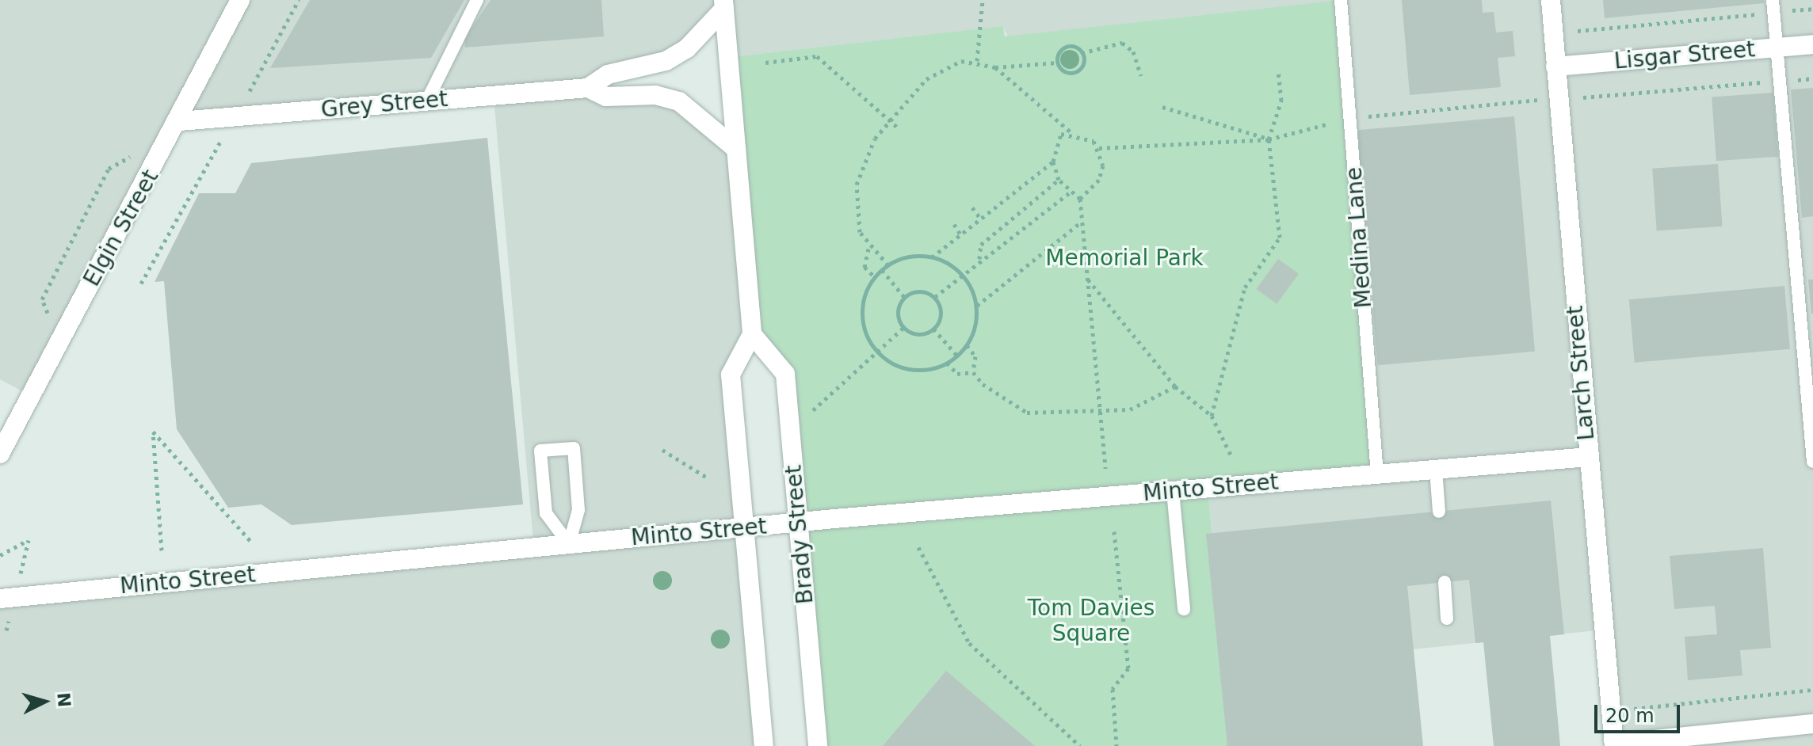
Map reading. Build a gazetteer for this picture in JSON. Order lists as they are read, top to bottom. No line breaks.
{"streets":{"street":["Lisgar Street","Grey Street","Elgin Street","Larch Street","Minto Street","Brady Street"],"lane":["Medina Lane"]},"crossings":[["Lisgar Street","Larch Street"],["Grey Street","Elgin Street"],["Medina Lane","Minto Street"],["Larch Street","Minto Street"],["Minto Street","Brady Street"]],"parks":["Memorial Park","Tom Davies Square"],"scale_bar":"20 m","north":"right"}
